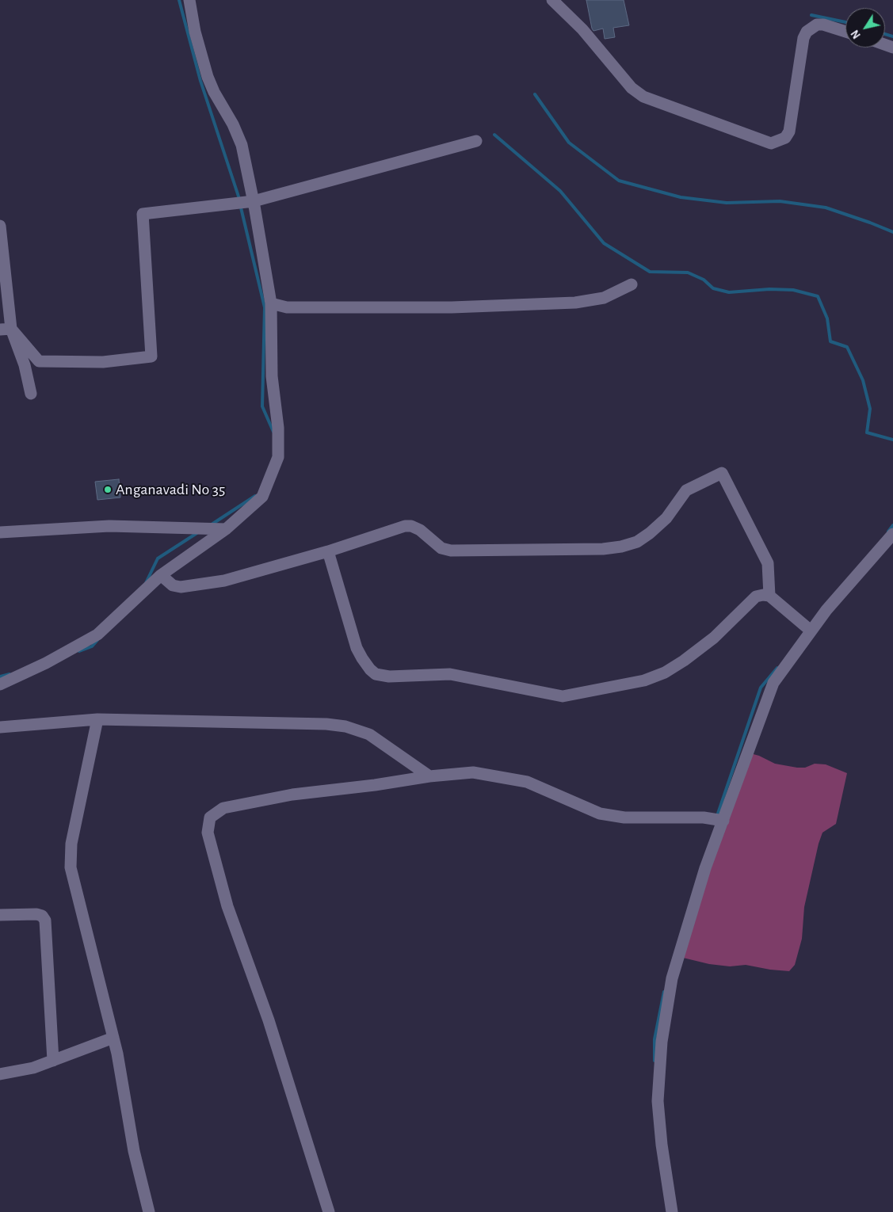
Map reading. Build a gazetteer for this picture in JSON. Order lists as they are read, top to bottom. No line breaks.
{"places":["Anganavadi No 35"],"north":"bottom left"}
